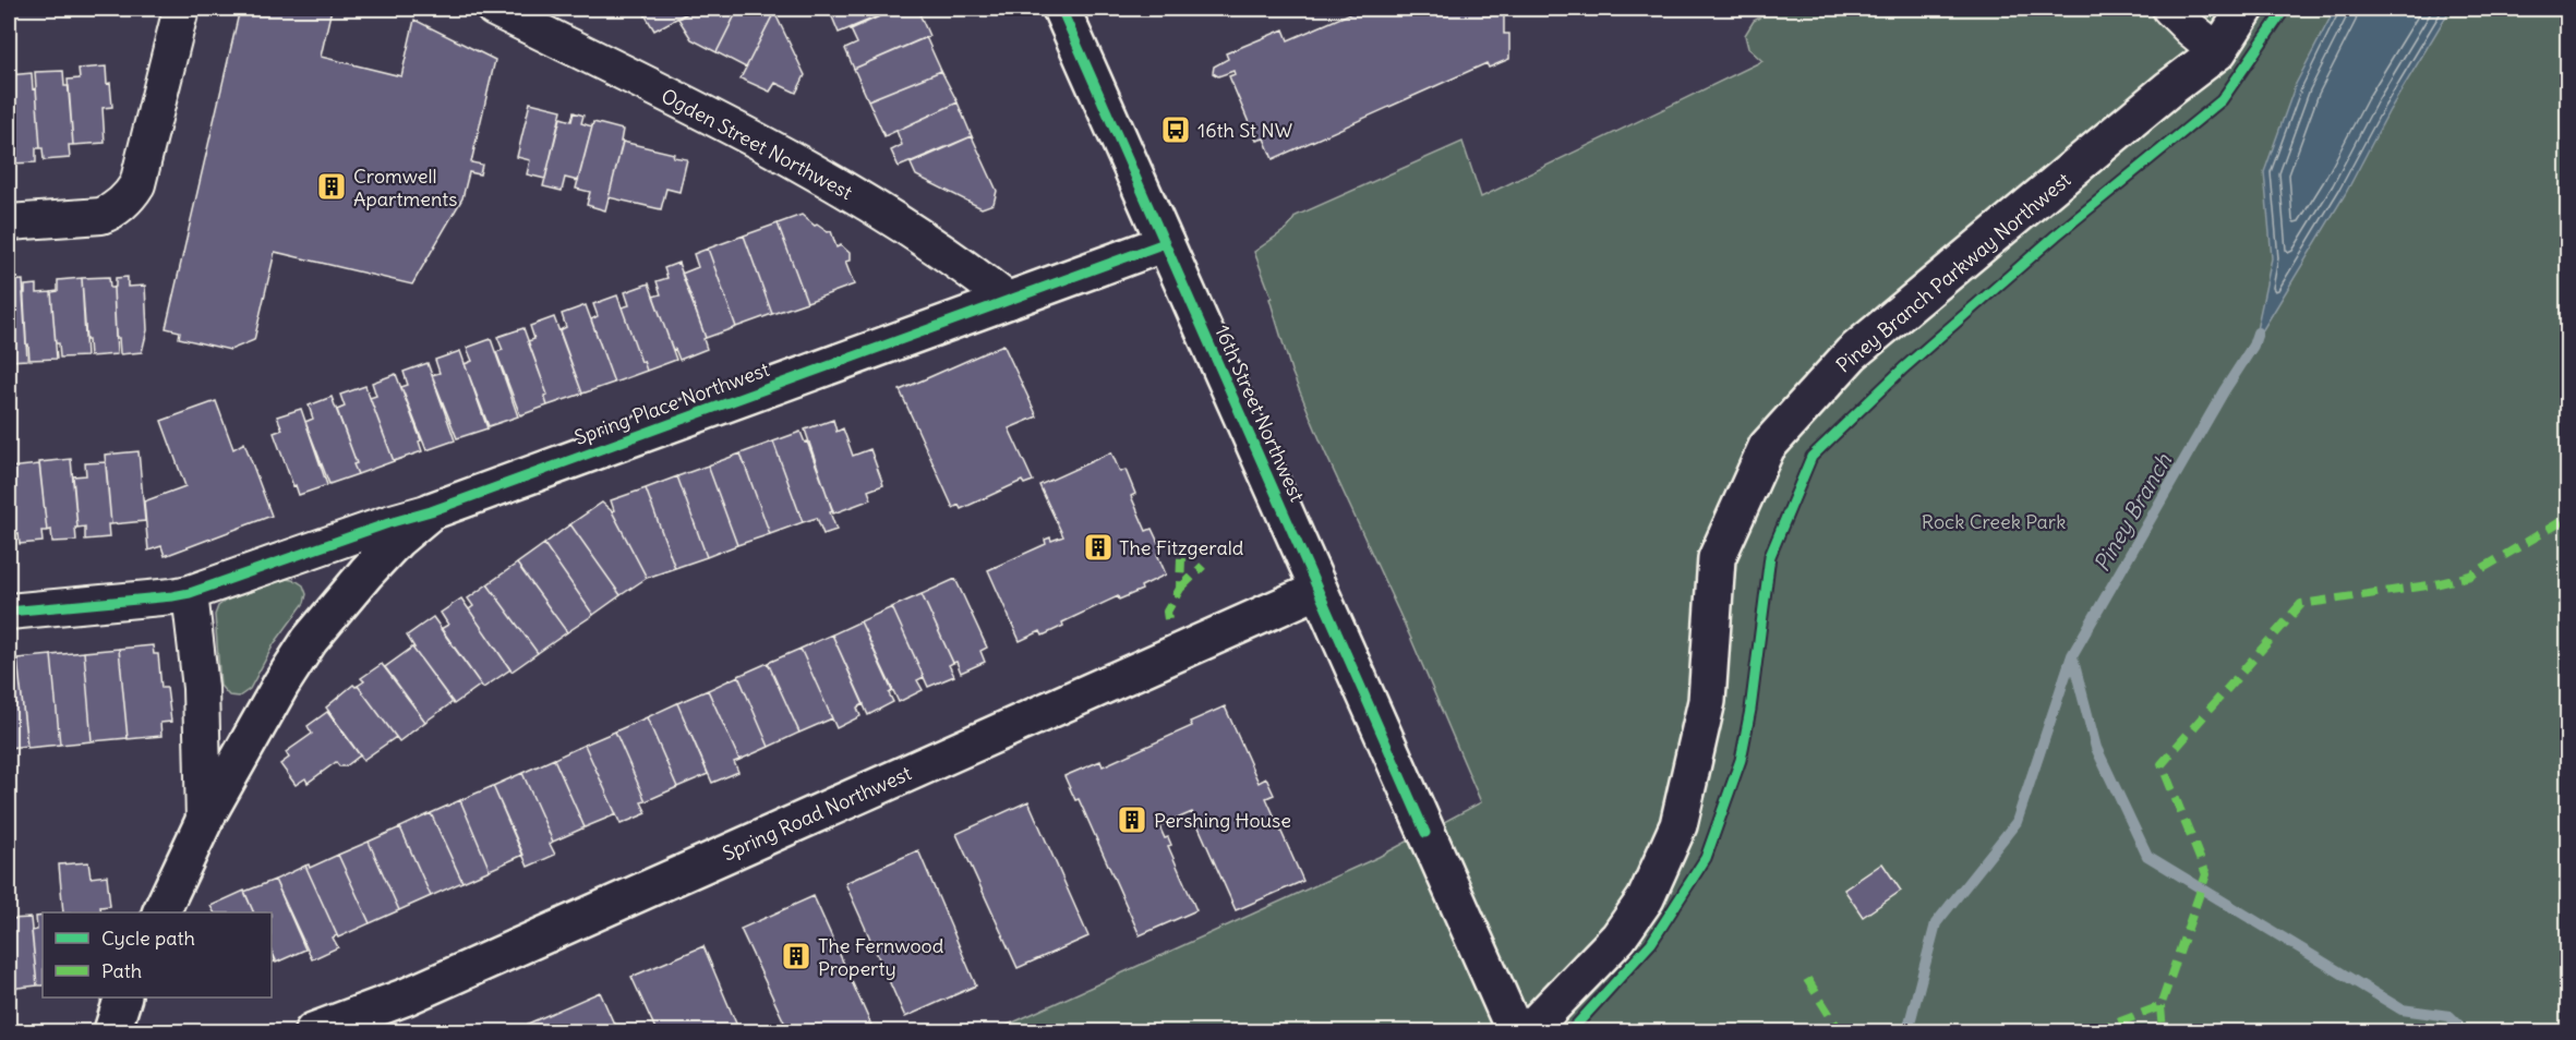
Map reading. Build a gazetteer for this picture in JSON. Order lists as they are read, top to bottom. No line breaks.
{"streets":{"main road":["Piney Branch Parkway Northwest","Spring Place Northwest","16th Street Northwest","Spring Road Northwest"],"street":["Ogden Street Northwest"]},"crossings":[["Ogden Street Northwest","Spring Place Northwest"],["Spring Place Northwest","16th Street Northwest"],["16th Street Northwest","Spring Road Northwest"]],"water":["Piney Branch"],"parks":["Rock Creek Park"],"places":{"bus stop":["16th St NW"],"building":["Cromwell Apartments","The Fitzgerald","Pershing House","The Fernwood Property"]},"legend":["Cycle path","Path"]}
